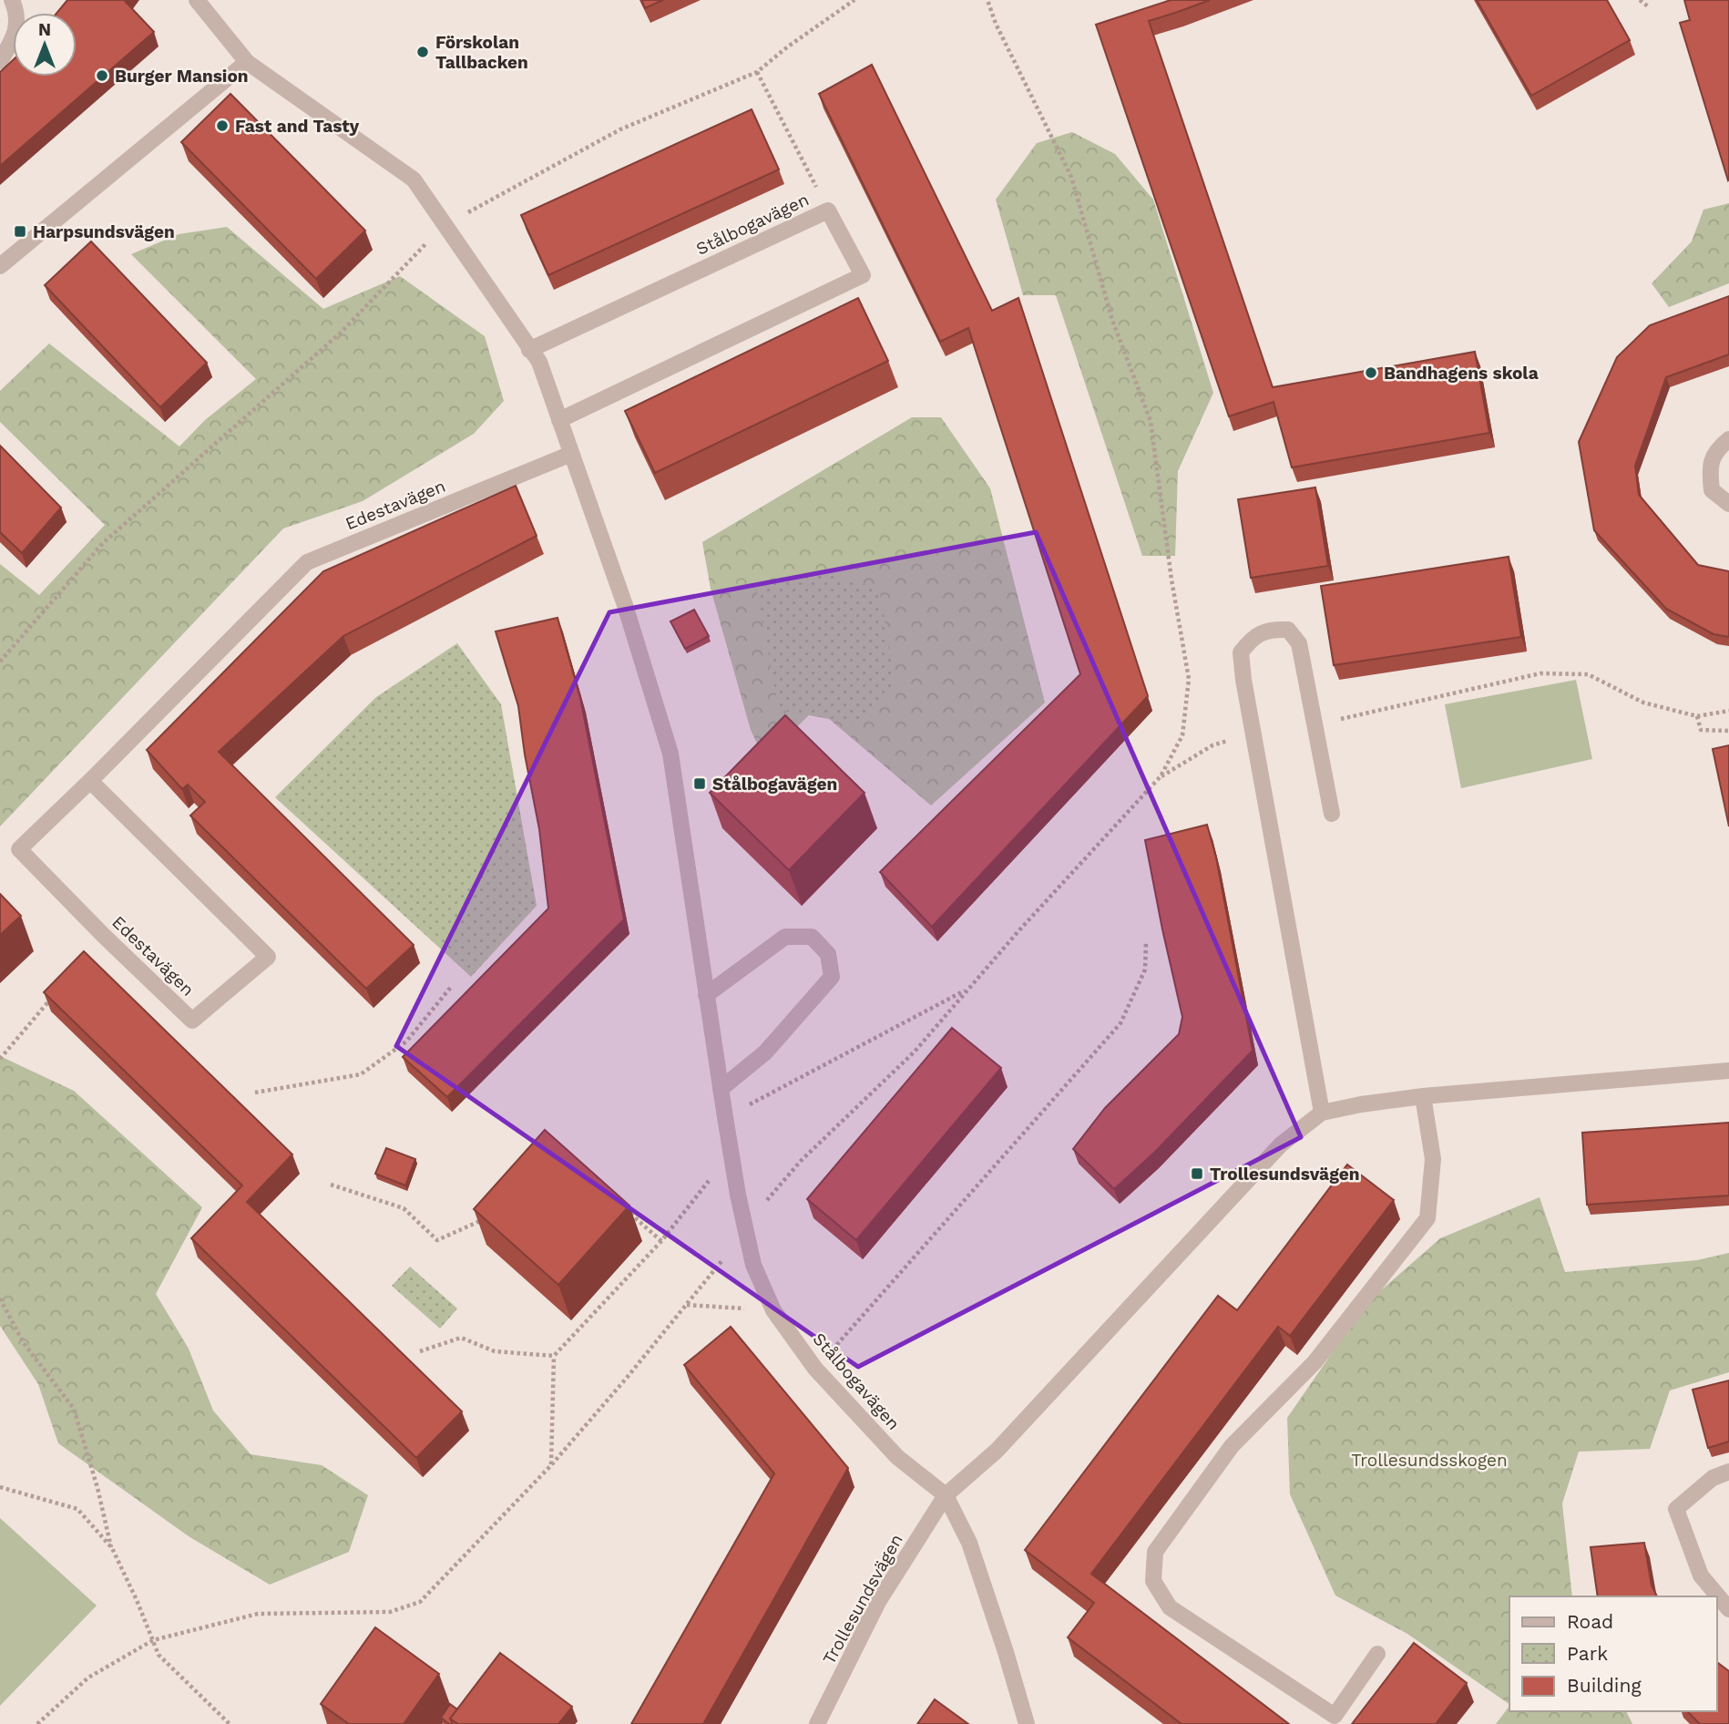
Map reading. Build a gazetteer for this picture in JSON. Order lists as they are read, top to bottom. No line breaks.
{"streets":{"street":["Stålbogavägen","Edestavägen","Trollesundsvägen"]},"crossings":[["Stålbogavägen","Edestavägen"],["Stålbogavägen","Trollesundsvägen"]],"parks":["Trollesundsskogen"],"places":{"other":["Förskolan Tallbacken","Burger Mansion","Fast and Tasty","Bandhagens skola"],"transit":["Harpsundsvägen","Stålbogavägen","Trollesundsvägen"]},"legend":["Road","Park","Building"],"north":"top"}
